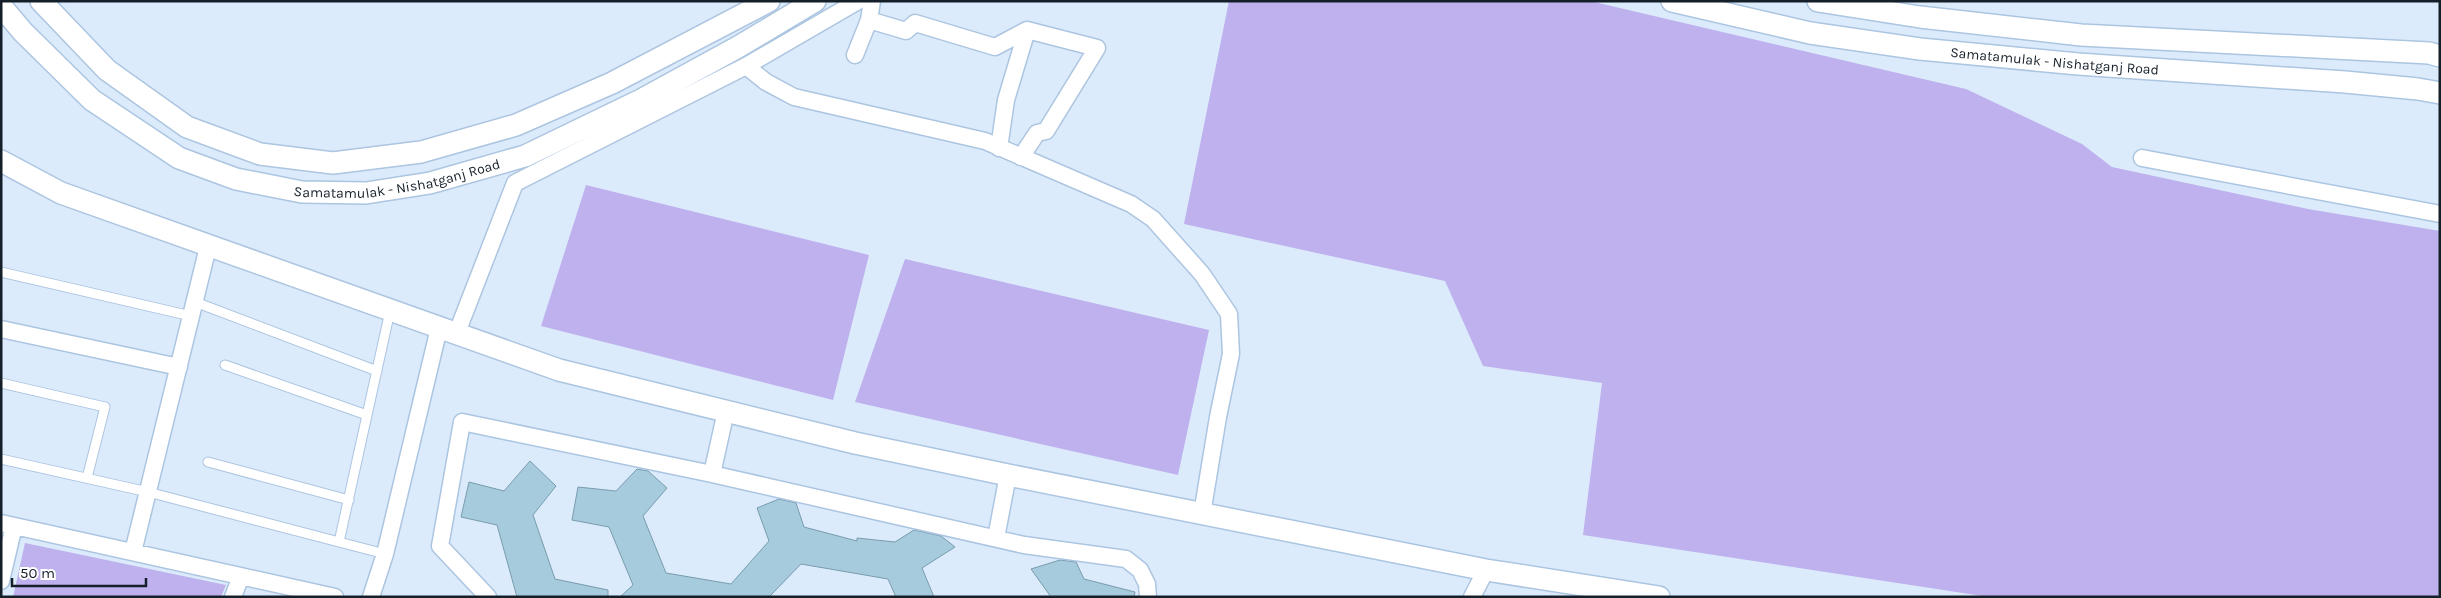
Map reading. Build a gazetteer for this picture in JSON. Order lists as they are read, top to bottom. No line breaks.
{"streets":{"street":["Samatamulak - Nishatganj Road"]},"scale_bar":"50 m"}
